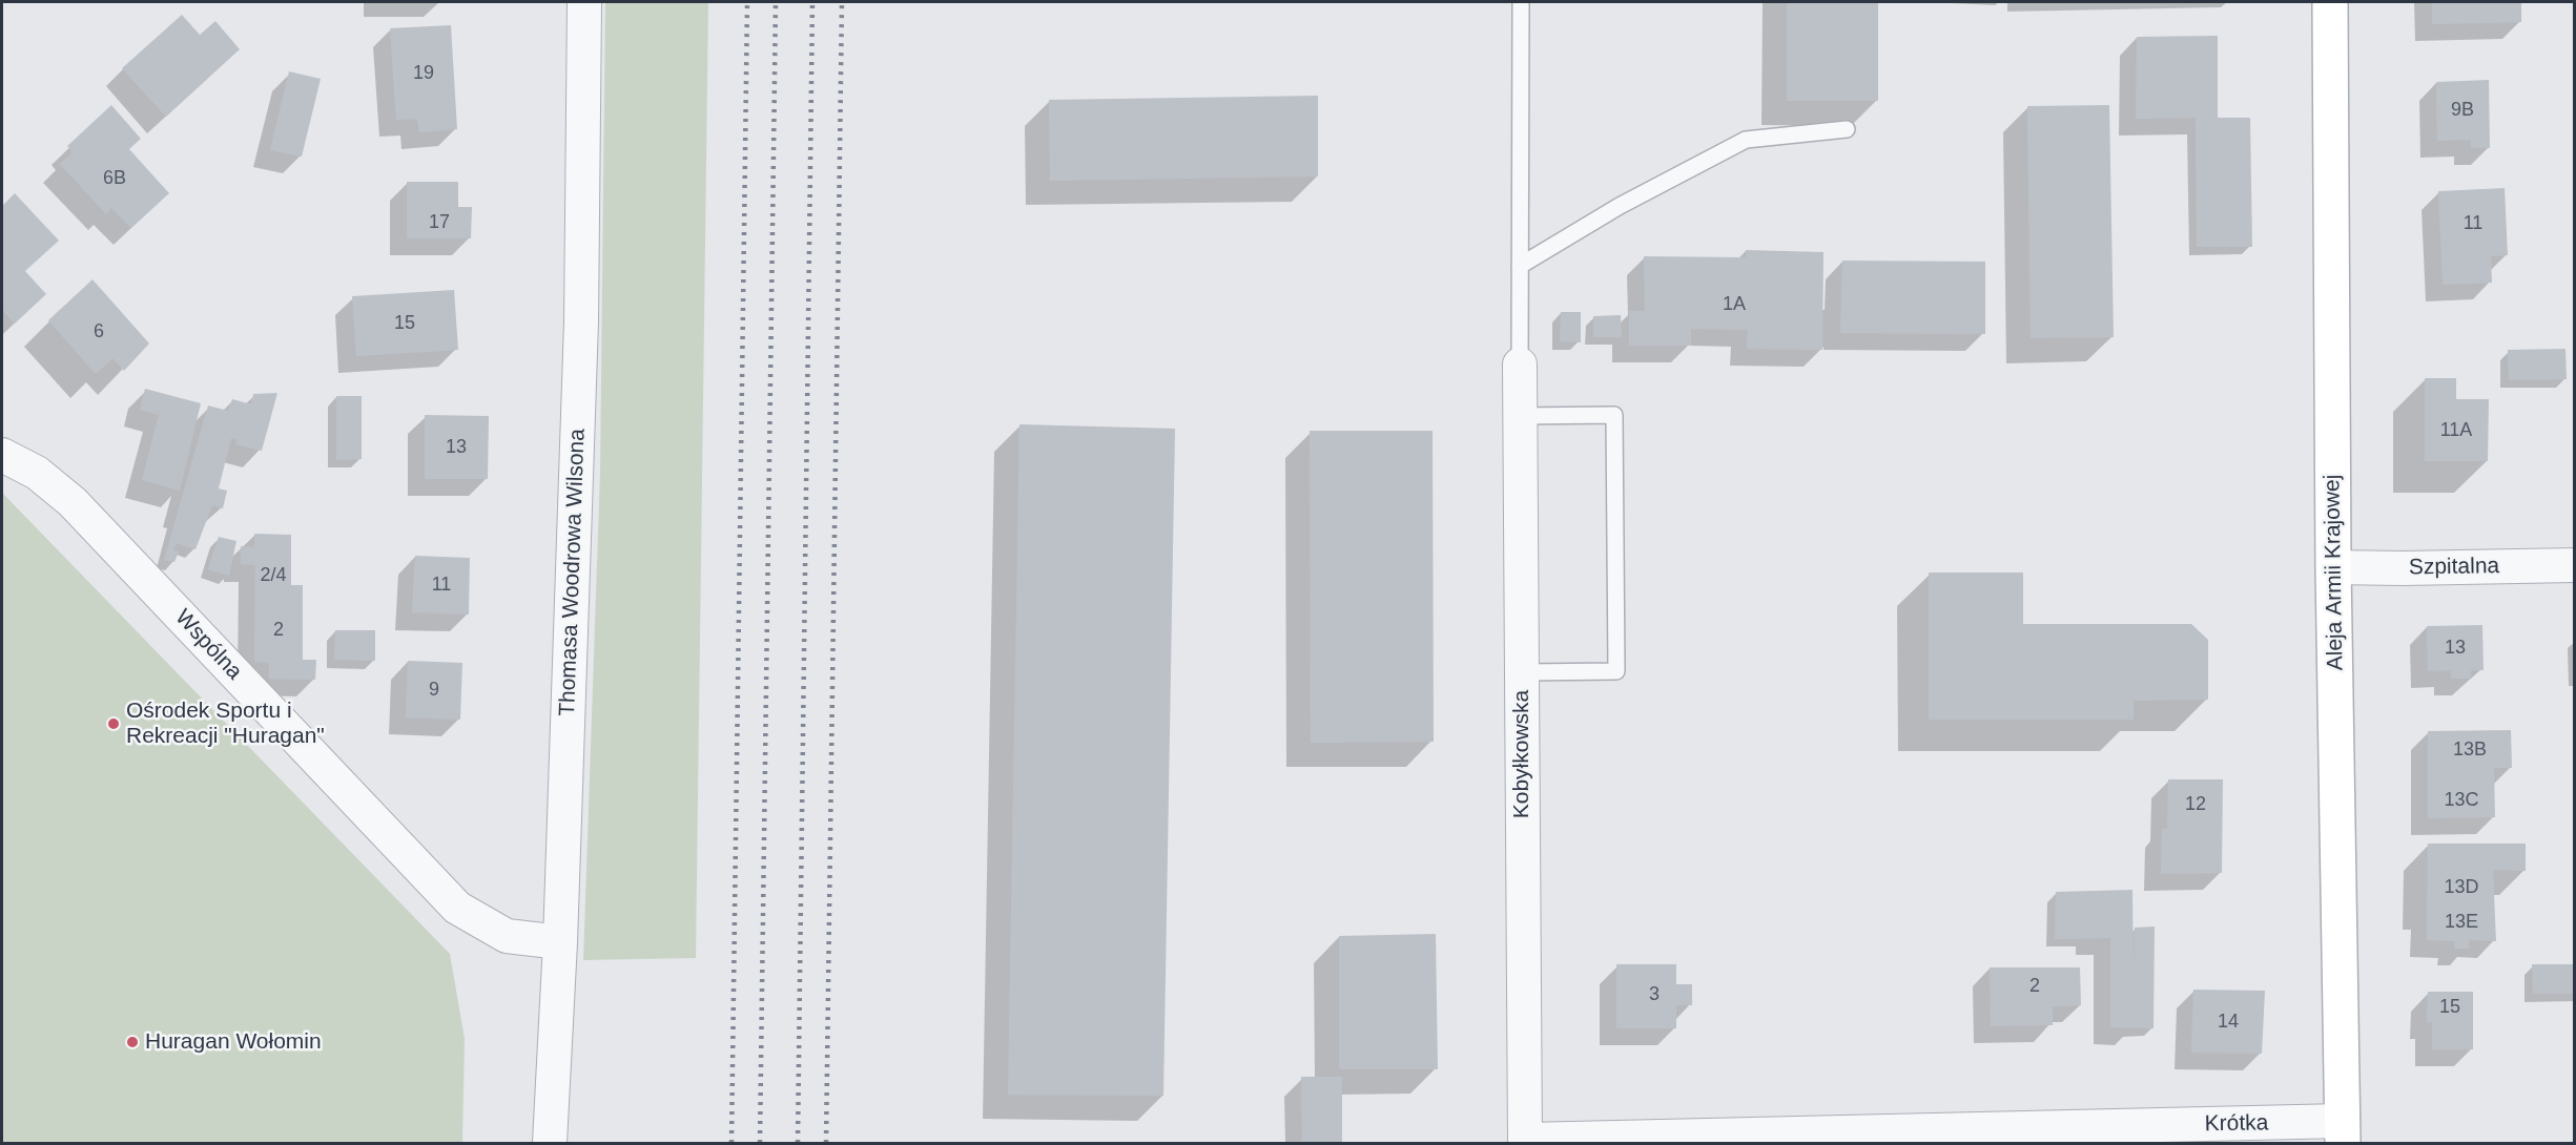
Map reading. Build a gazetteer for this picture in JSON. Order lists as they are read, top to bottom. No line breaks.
{"streets":{"street":["Szpitalna","Thomasa Woodrowa Wilsona","Aleja Armii Krajowej","Wspólna","Kobyłkowska","Krótka"]},"crossings":[["Szpitalna","Aleja Armii Krajowej"],["Thomasa Woodrowa Wilsona","Wspólna"],["Aleja Armii Krajowej","Krótka"],["Kobyłkowska","Krótka"]],"places":["Ośrodek Sportu i Rekreacji \"Huragan\"","Huragan Wołomin"],"house_numbers":["19","9B","6B","17","11","1A","15","6","11A","13","2/4","11","2","13","9","13B","13C","12","13D","13E","2","3","15","14"]}
